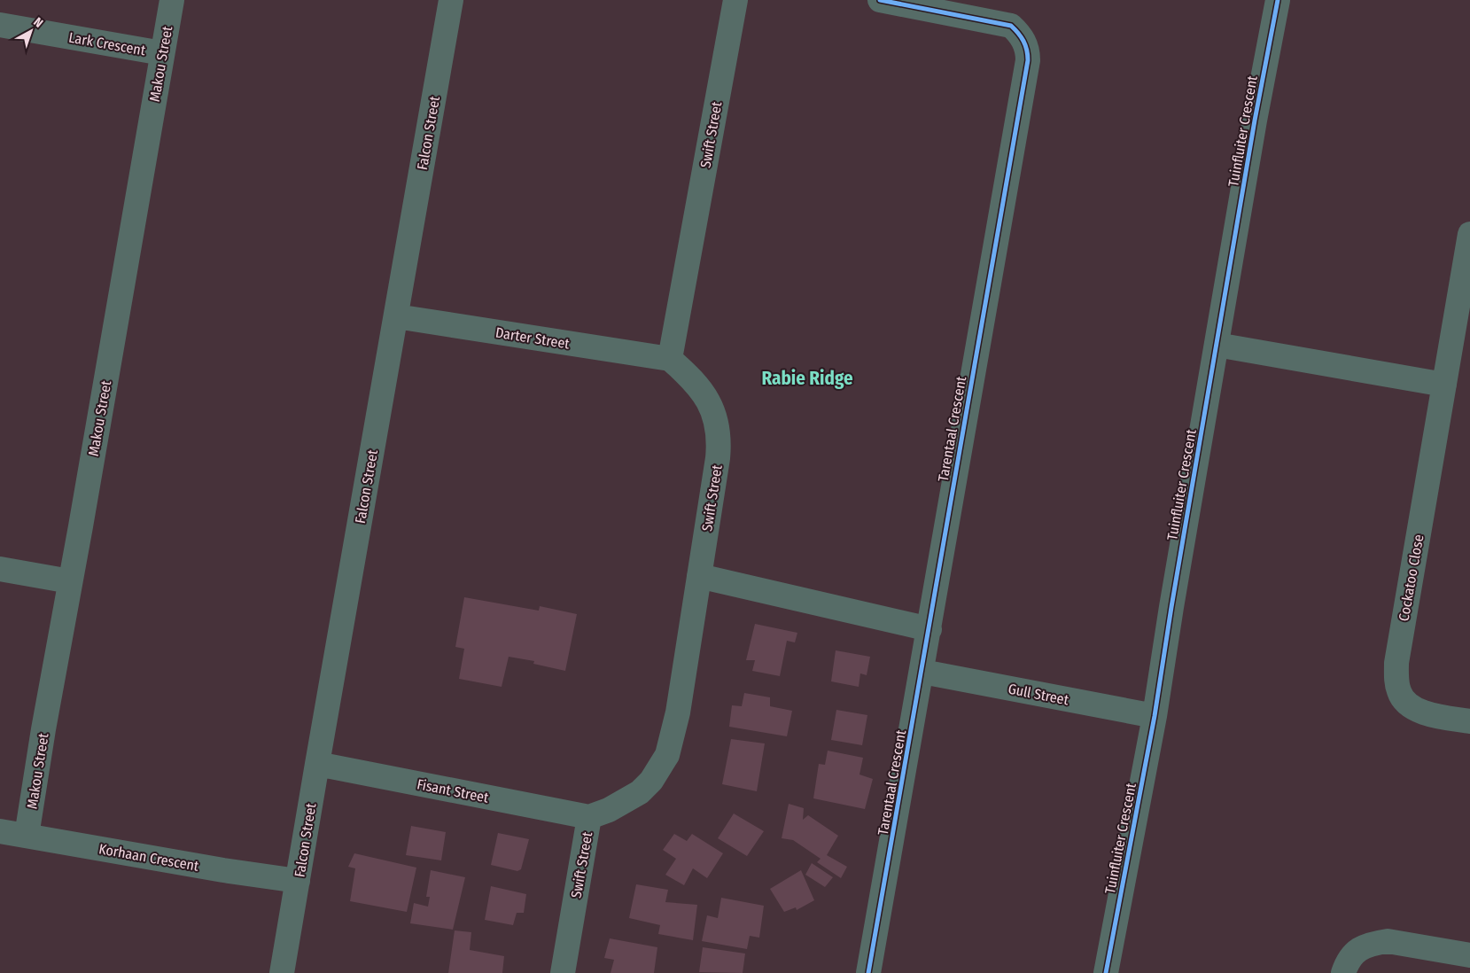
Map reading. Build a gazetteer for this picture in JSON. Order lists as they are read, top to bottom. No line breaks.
{"streets":{"street":["Lark Crescent","Makou Street","Tuinfluiter Crescent","Falcon Street","Swift Street","Darter Street","Tarentaal Crescent","Cockatoo Close","Gull Street","Fisant Street","Korhaan Crescent"]},"crossings":[["Lark Crescent","Makou Street"],["Makou Street","Korhaan Crescent"],["Tuinfluiter Crescent","Gull Street"],["Falcon Street","Darter Street"],["Falcon Street","Fisant Street"],["Falcon Street","Korhaan Crescent"],["Swift Street","Darter Street"],["Swift Street","Fisant Street"],["Tarentaal Crescent","Gull Street"]],"districts":["Rabie Ridge"],"north":"top right"}
